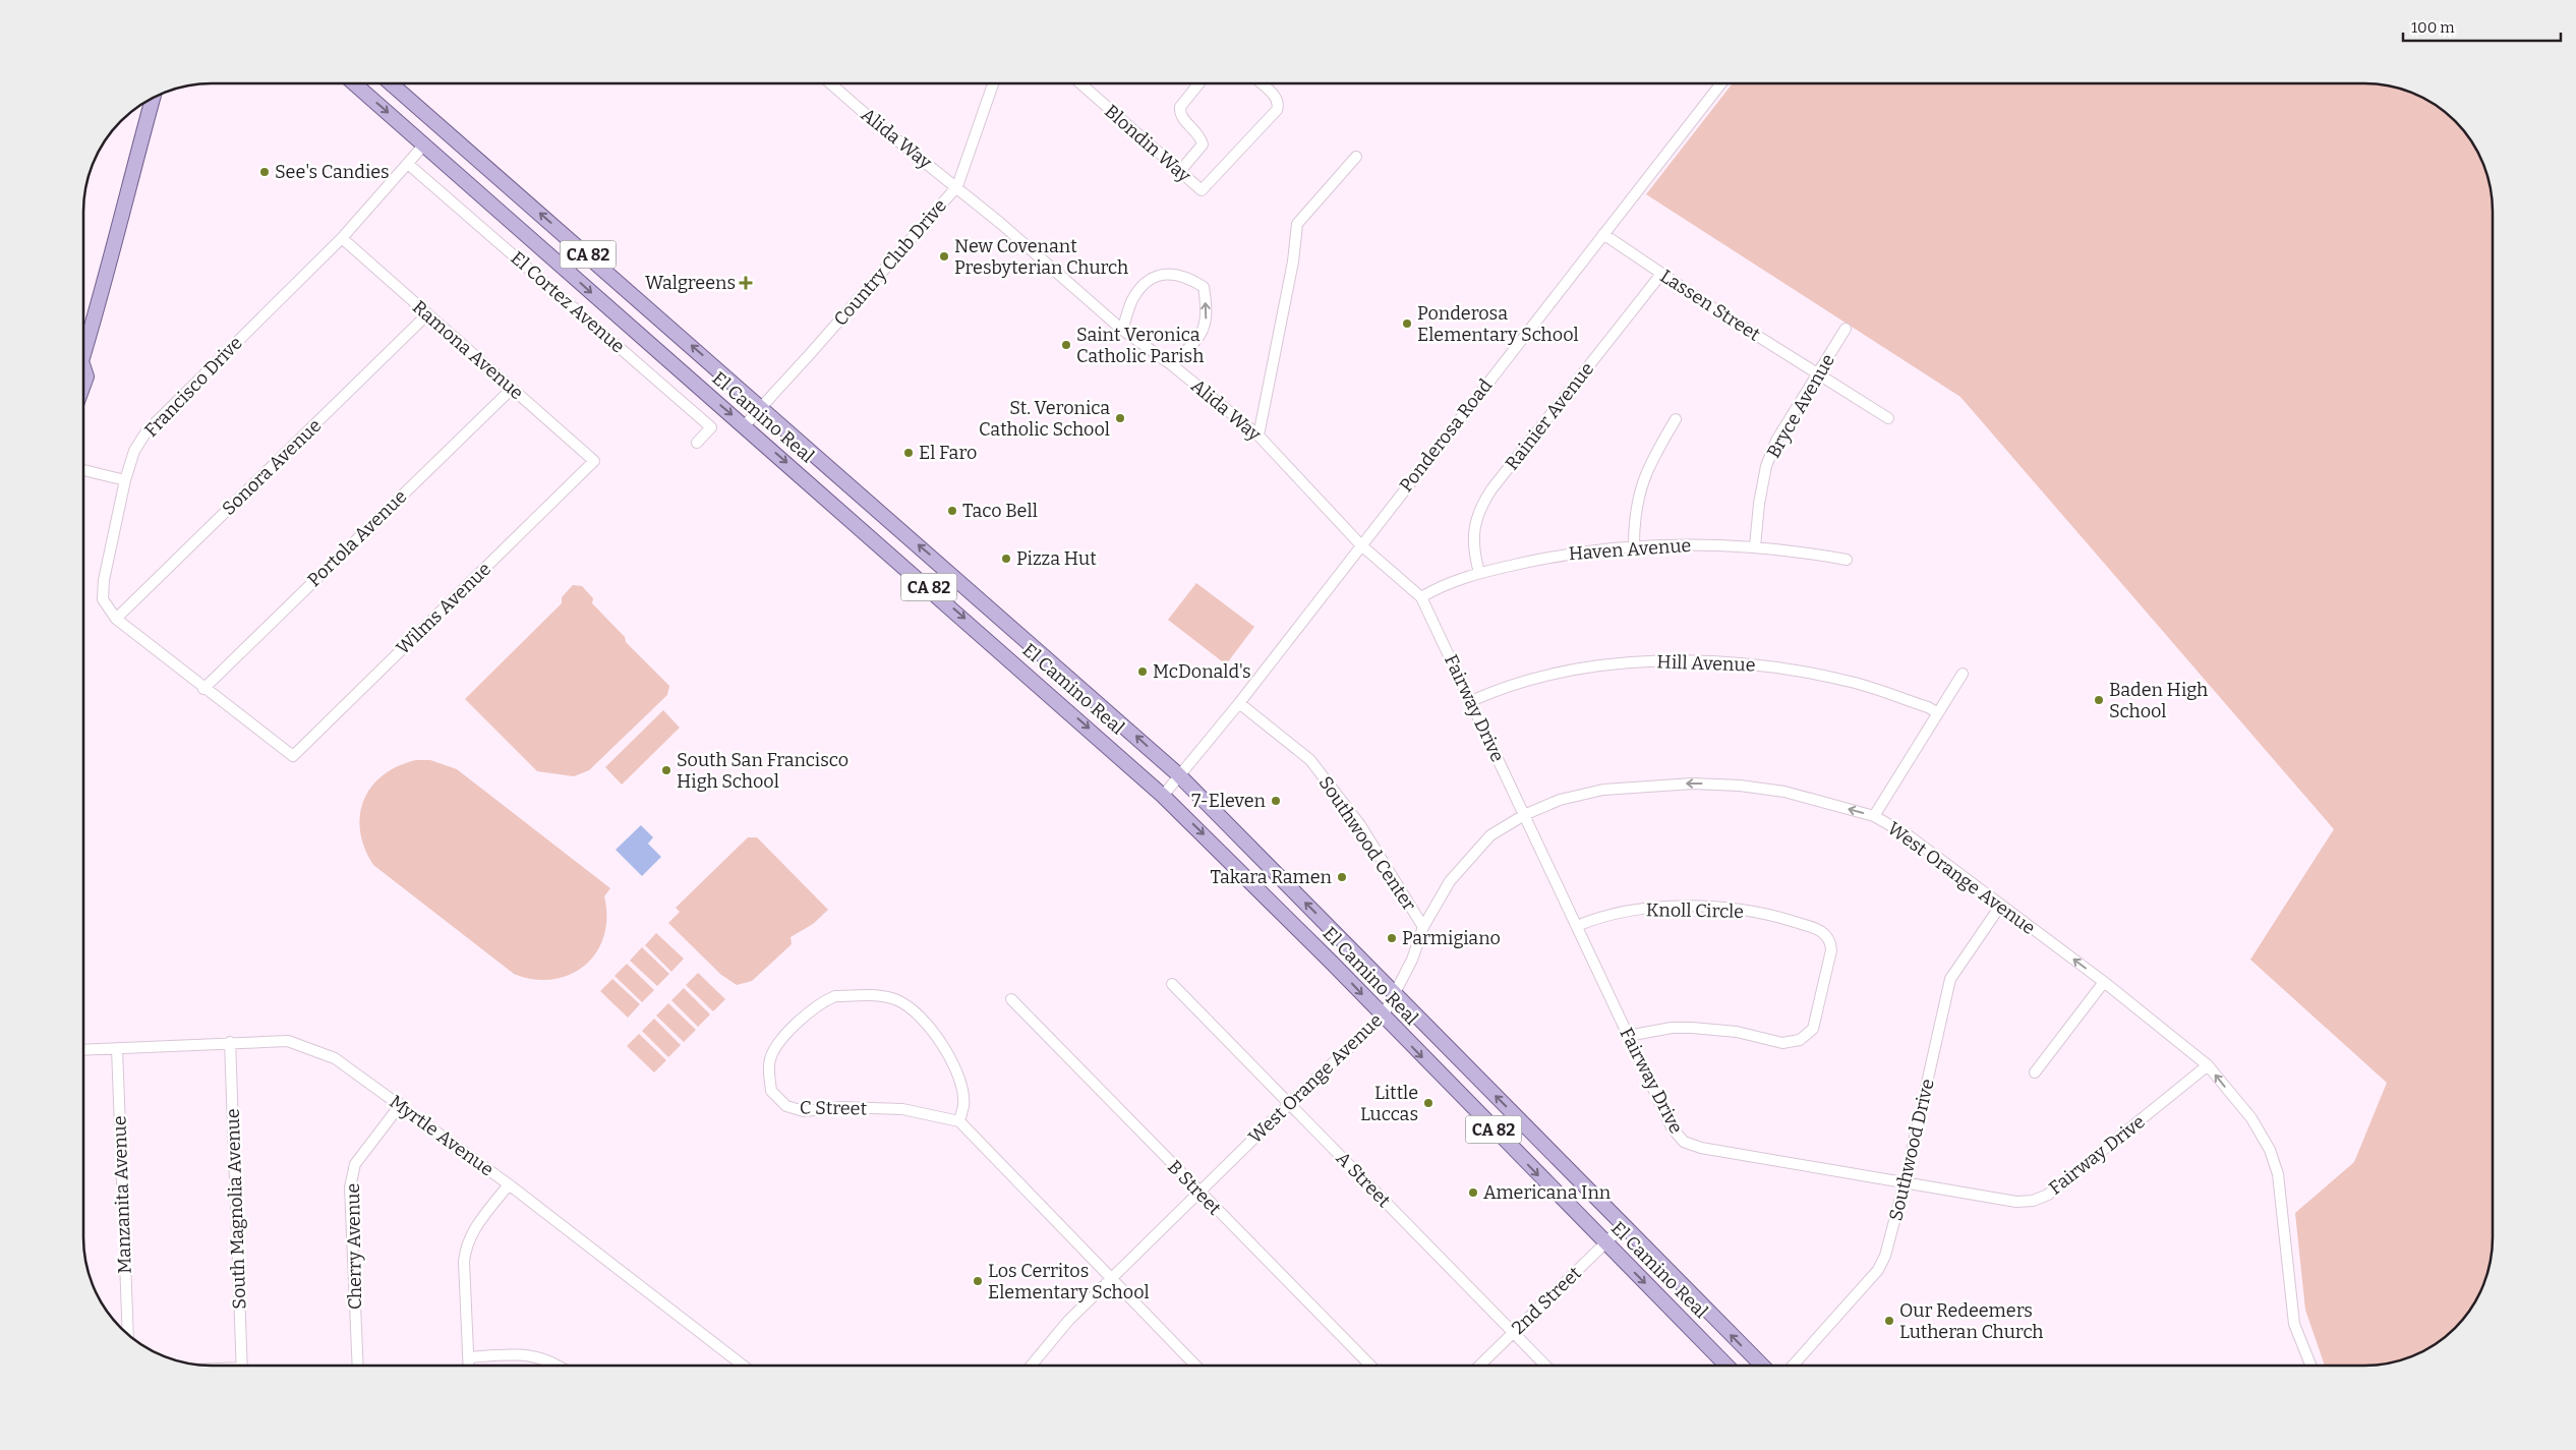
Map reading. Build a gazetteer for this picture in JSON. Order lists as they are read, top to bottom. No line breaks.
{"streets":{"main road":["CA 82","El Camino Real"],"street":["Alida Way","Blondin Way","Country Club Drive","El Cortez Avenue","Lassen Street","Ramona Avenue","Francisco Drive","Bryce Avenue","Rainier Avenue","Ponderosa Road","Sonora Avenue","Portola Avenue","Haven Avenue","Wilms Avenue","Hill Avenue","Fairway Drive","Southwood Center","West Orange Avenue","Knoll Circle","C Street","Myrtle Avenue","Southwood Drive","A Street","B Street","Manzanita Avenue","South Magnolia Avenue","Cherry Avenue","2nd Street"]},"crossings":[["Alida Way","Country Club Drive"],["Alida Way","Ponderosa Road"],["Alida Way","Fairway Drive"],["Country Club Drive","El Camino Real"],["El Cortez Avenue","Francisco Drive"],["Lassen Street","Bryce Avenue"],["Lassen Street","Rainier Avenue"],["Lassen Street","Ponderosa Road"],["Ramona Avenue","Francisco Drive"],["Ramona Avenue","Sonora Avenue"],["Ramona Avenue","Portola Avenue"],["Ramona Avenue","Wilms Avenue"],["Francisco Drive","El Camino Real"],["Francisco Drive","Sonora Avenue"],["Francisco Drive","Portola Avenue"],["Francisco Drive","Wilms Avenue"],["Bryce Avenue","Haven Avenue"],["Rainier Avenue","Haven Avenue"],["El Camino Real","Ponderosa Road"],["El Camino Real","West Orange Avenue"],["El Camino Real","2nd Street"],["Ponderosa Road","Fairway Drive"],["Ponderosa Road","Southwood Center"],["Haven Avenue","Fairway Drive"],["Hill Avenue","Fairway Drive"],["Fairway Drive","West Orange Avenue"],["Fairway Drive","Knoll Circle"],["Fairway Drive","Southwood Drive"],["Southwood Center","West Orange Avenue"],["West Orange Avenue","Southwood Drive"],["West Orange Avenue","A Street"],["West Orange Avenue","B Street"],["Myrtle Avenue","Manzanita Avenue"],["Myrtle Avenue","South Magnolia Avenue"],["Myrtle Avenue","Cherry Avenue"],["A Street","2nd Street"]],"one_way":["West Orange Avenue"],"places":{"other":["See's Candies","New Covenant Presbyterian Church","Ponderosa Elementary School","Saint Veronica Catholic Parish","St. Veronica Catholic School","El Faro","Taco Bell","Pizza Hut","McDonald's","Baden High School","South San Francisco High School","7-Eleven","Takara Ramen","Parmigiano","Little Luccas","Americana Inn","Los Cerritos Elementary School","Our Redeemers Lutheran Church"],"health":["Walgreens"]},"scale_bar":"100 m"}
